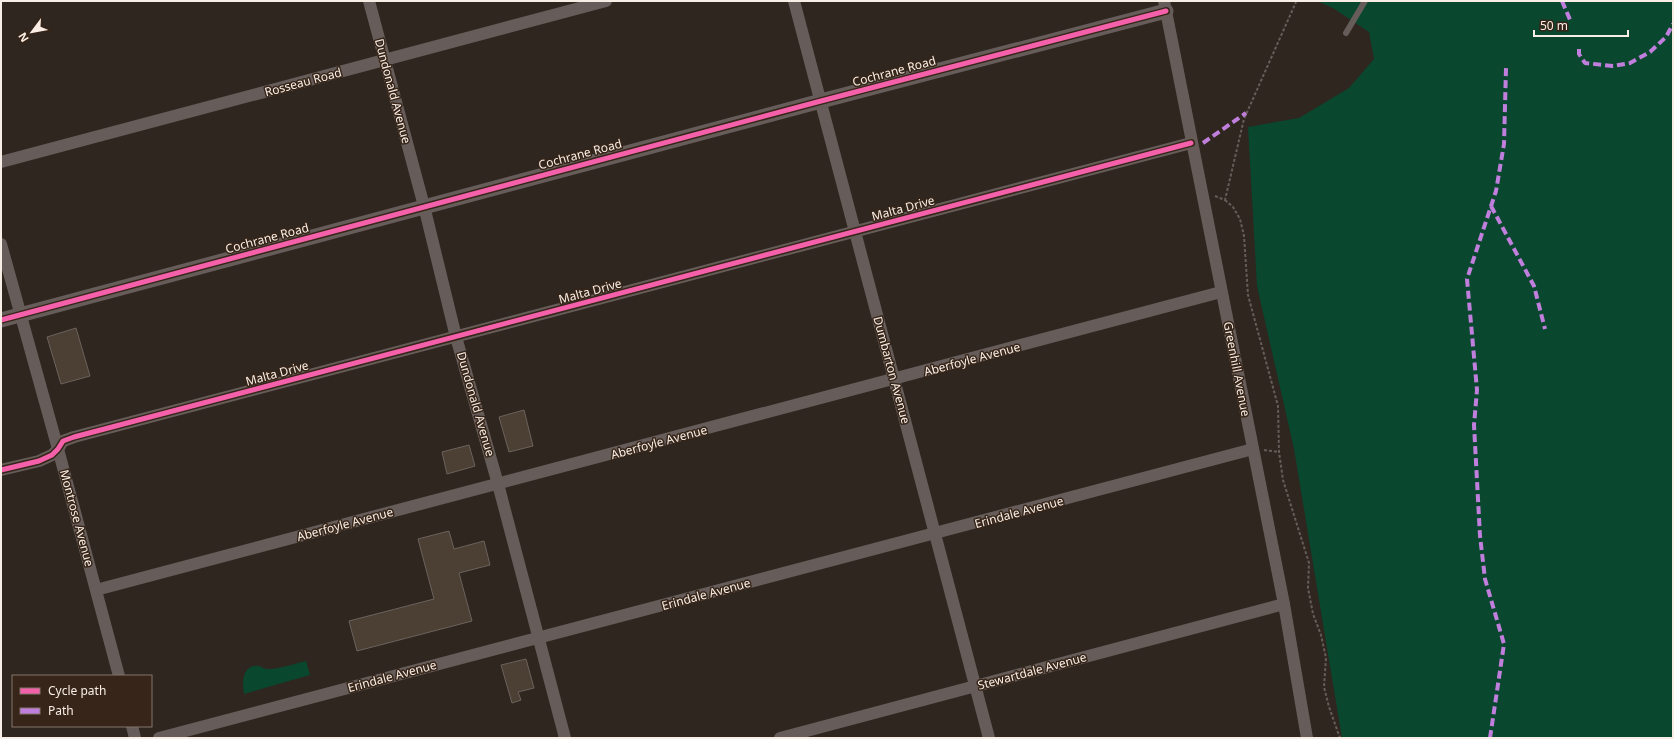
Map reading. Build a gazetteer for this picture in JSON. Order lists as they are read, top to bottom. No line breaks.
{"streets":{"street":["Cochrane Road","Rosseau Road","Dundonald Avenue","Malta Drive","Aberfoyle Avenue","Greenhill Avenue","Dumbarton Avenue","Erindale Avenue","Montrose Avenue","Stewartdale Avenue"]},"crossings":[["Cochrane Road","Dundonald Avenue"],["Cochrane Road","Greenhill Avenue"],["Cochrane Road","Dumbarton Avenue"],["Cochrane Road","Montrose Avenue"],["Rosseau Road","Dundonald Avenue"],["Dundonald Avenue","Malta Drive"],["Dundonald Avenue","Aberfoyle Avenue"],["Dundonald Avenue","Erindale Avenue"],["Malta Drive","Greenhill Avenue"],["Malta Drive","Dumbarton Avenue"],["Malta Drive","Montrose Avenue"],["Aberfoyle Avenue","Greenhill Avenue"],["Aberfoyle Avenue","Dumbarton Avenue"],["Aberfoyle Avenue","Montrose Avenue"],["Greenhill Avenue","Erindale Avenue"],["Greenhill Avenue","Stewartdale Avenue"],["Dumbarton Avenue","Erindale Avenue"],["Dumbarton Avenue","Stewartdale Avenue"]],"legend":["Cycle path","Path"],"scale_bar":"50 m","north":"bottom left"}
